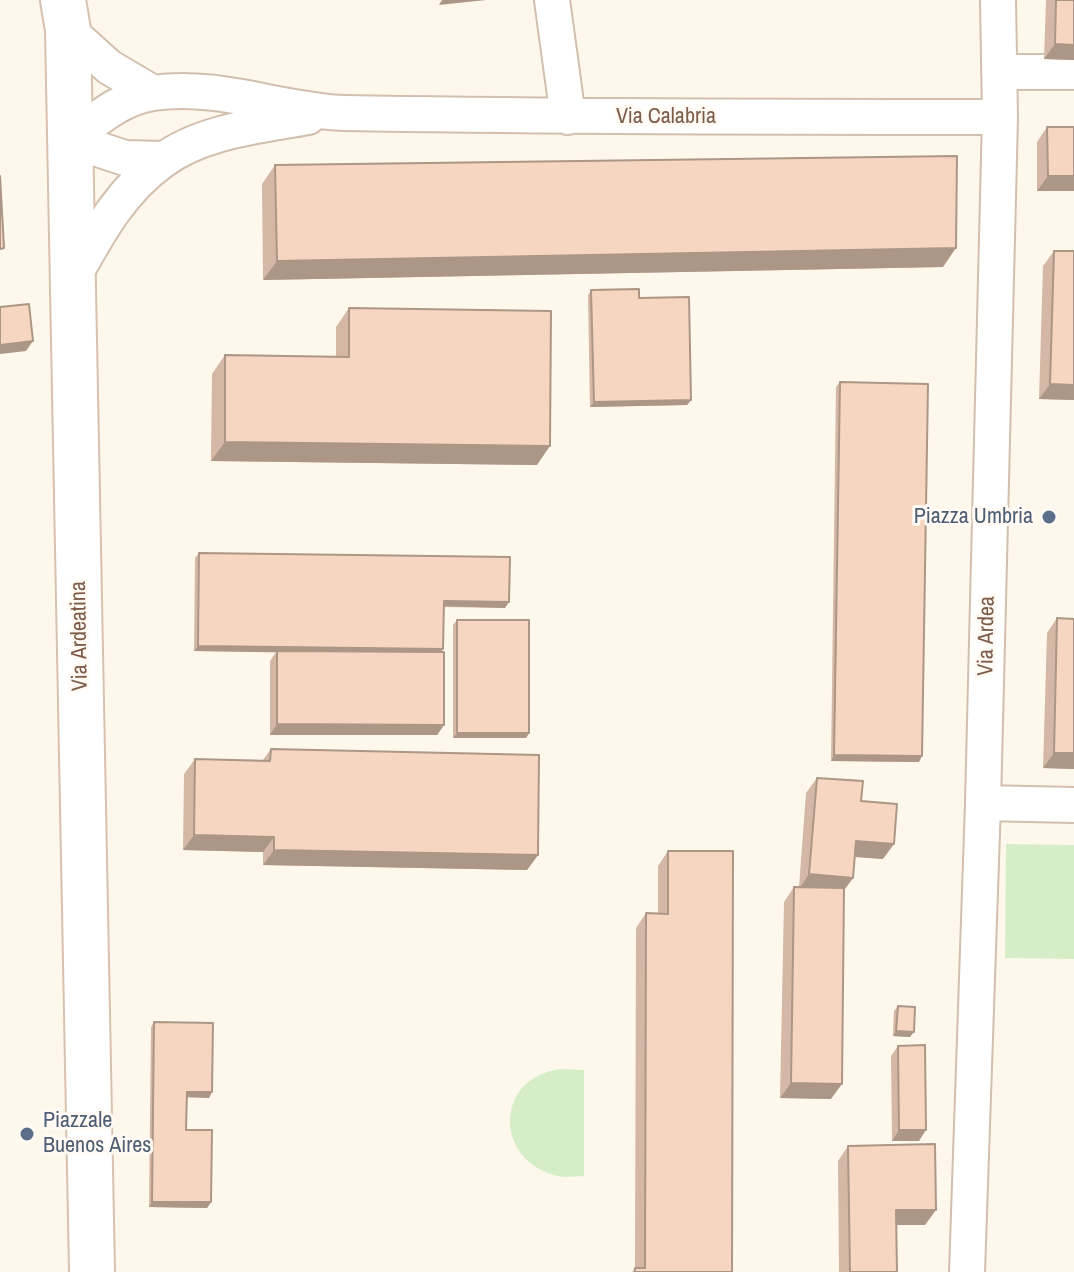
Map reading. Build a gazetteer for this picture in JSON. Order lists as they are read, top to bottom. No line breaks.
{"streets":{"main road":["Via Ardeatina"],"street":["Via Calabria","Via Ardea"]},"crossings":[["Via Calabria","Via Ardeatina"],["Via Calabria","Via Ardea"]],"places":["Piazza Umbria","Piazzale Buenos Aires"]}
